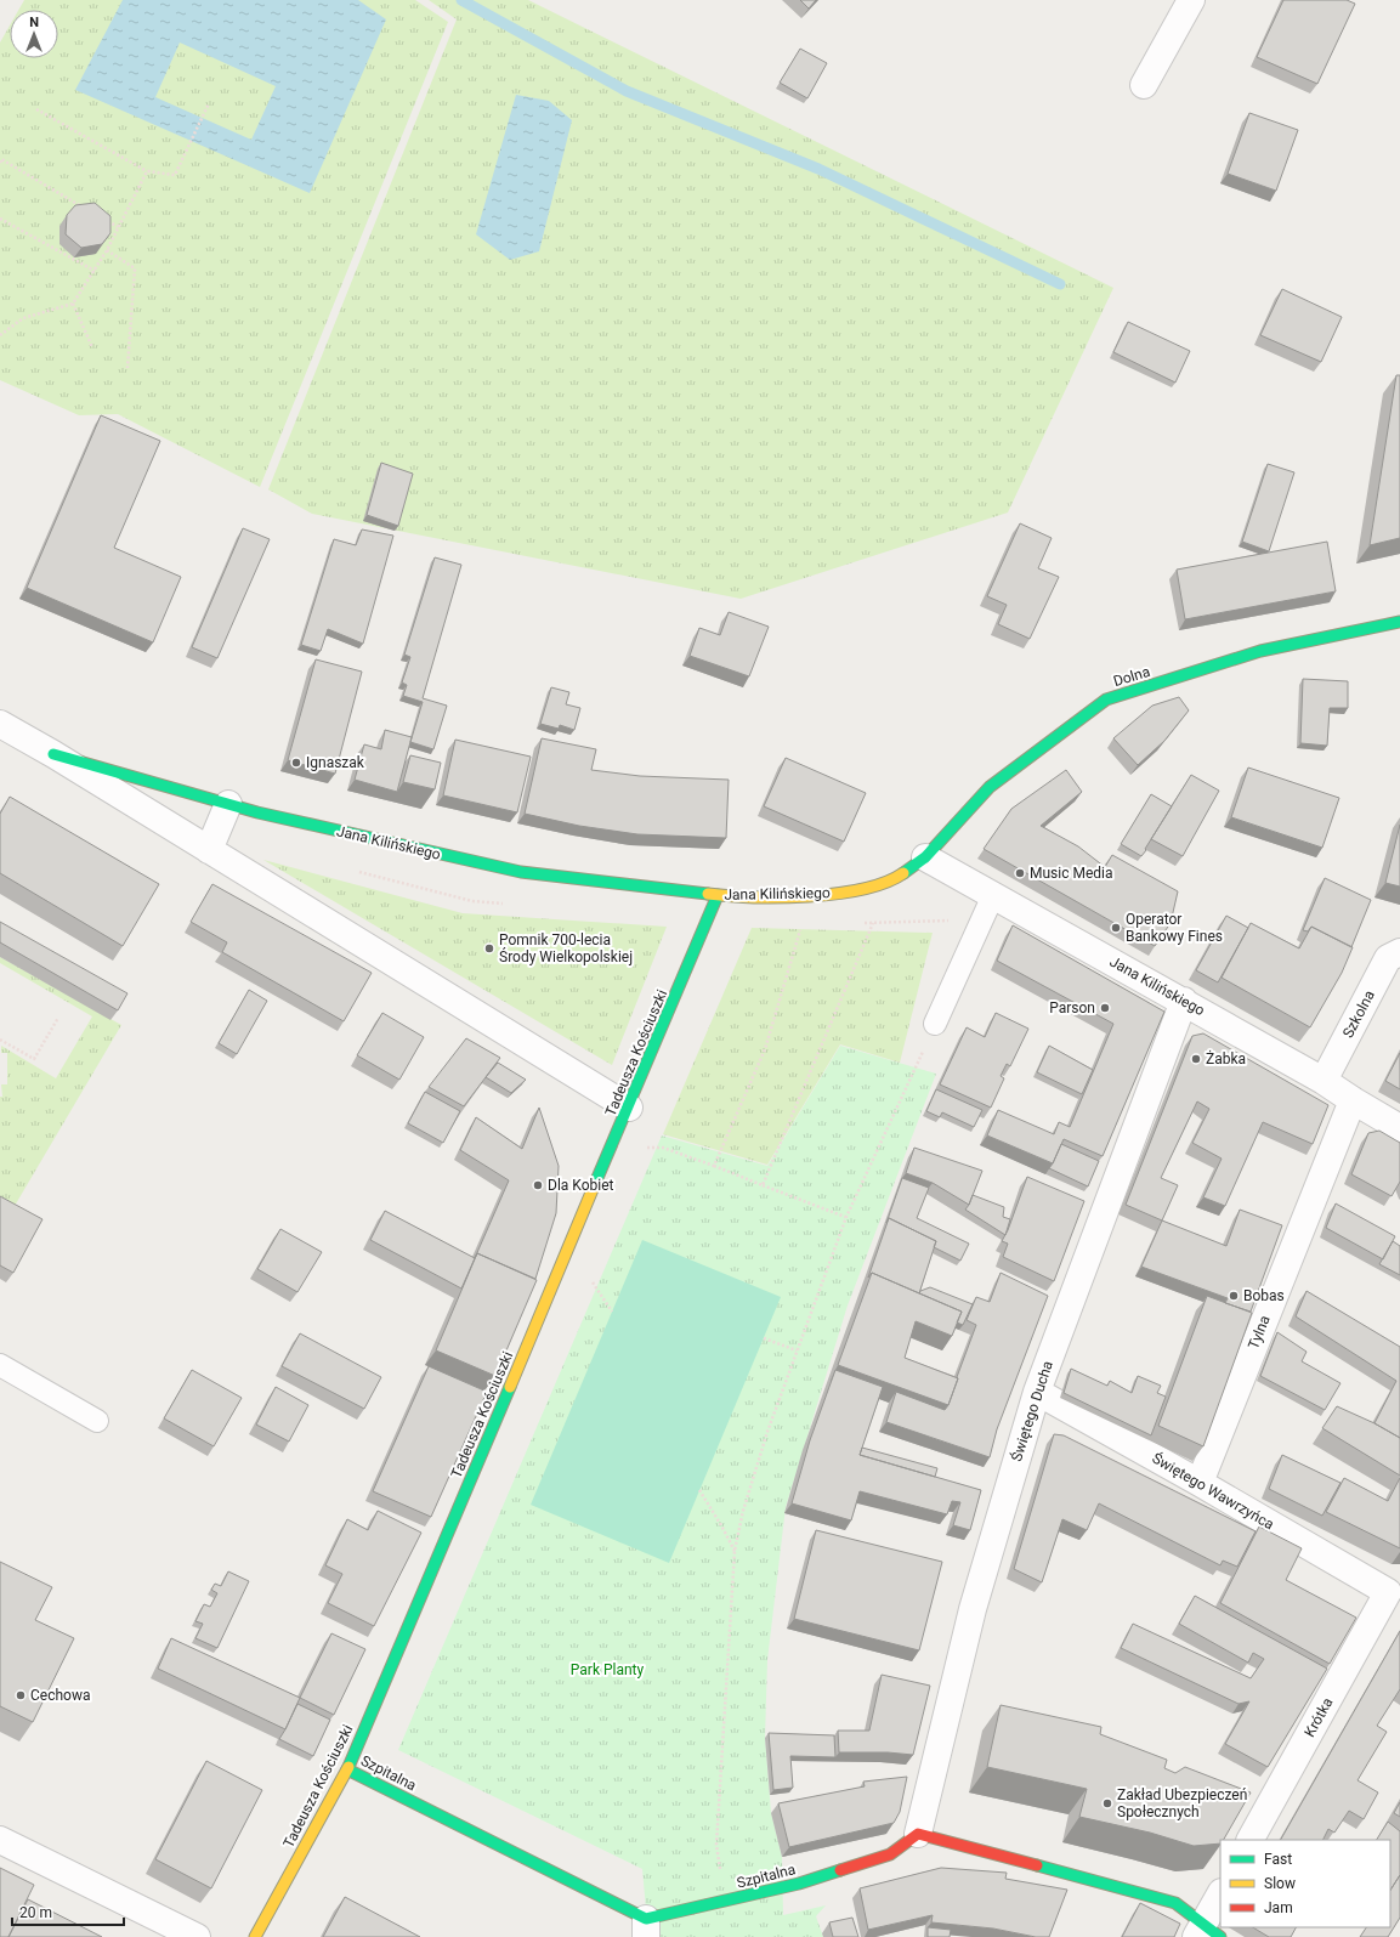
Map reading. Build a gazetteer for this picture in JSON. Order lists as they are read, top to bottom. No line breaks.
{"streets":{"street":["Dolna","Jana Kilińskiego","Szkolna","Tadeusza Kościuszki","Tylna","Świętego Ducha","Świętego Wawrzyńca","Krótka","Szpitalna"]},"crossings":[["Dolna","Jana Kilińskiego"],["Jana Kilińskiego","Szkolna"],["Jana Kilińskiego","Tadeusza Kościuszki"],["Jana Kilińskiego","Tylna"],["Jana Kilińskiego","Świętego Ducha"],["Tadeusza Kościuszki","Szpitalna"],["Tylna","Świętego Wawrzyńca"],["Świętego Ducha","Świętego Wawrzyńca"],["Świętego Ducha","Szpitalna"],["Świętego Wawrzyńca","Krótka"]],"parks":["Park Planty"],"places":["Ignaszak","Music Media","Operator Bankowy Fines","Pomnik 700-lecia Środy Wielkopolskiej","Parson","Żabka","Dla Kobiet","Bobas","Cechowa","Zakład Ubezpieczeń Społecznych"],"legend":["Fast","Slow","Jam"],"scale_bar":"20 m","north":"top"}
